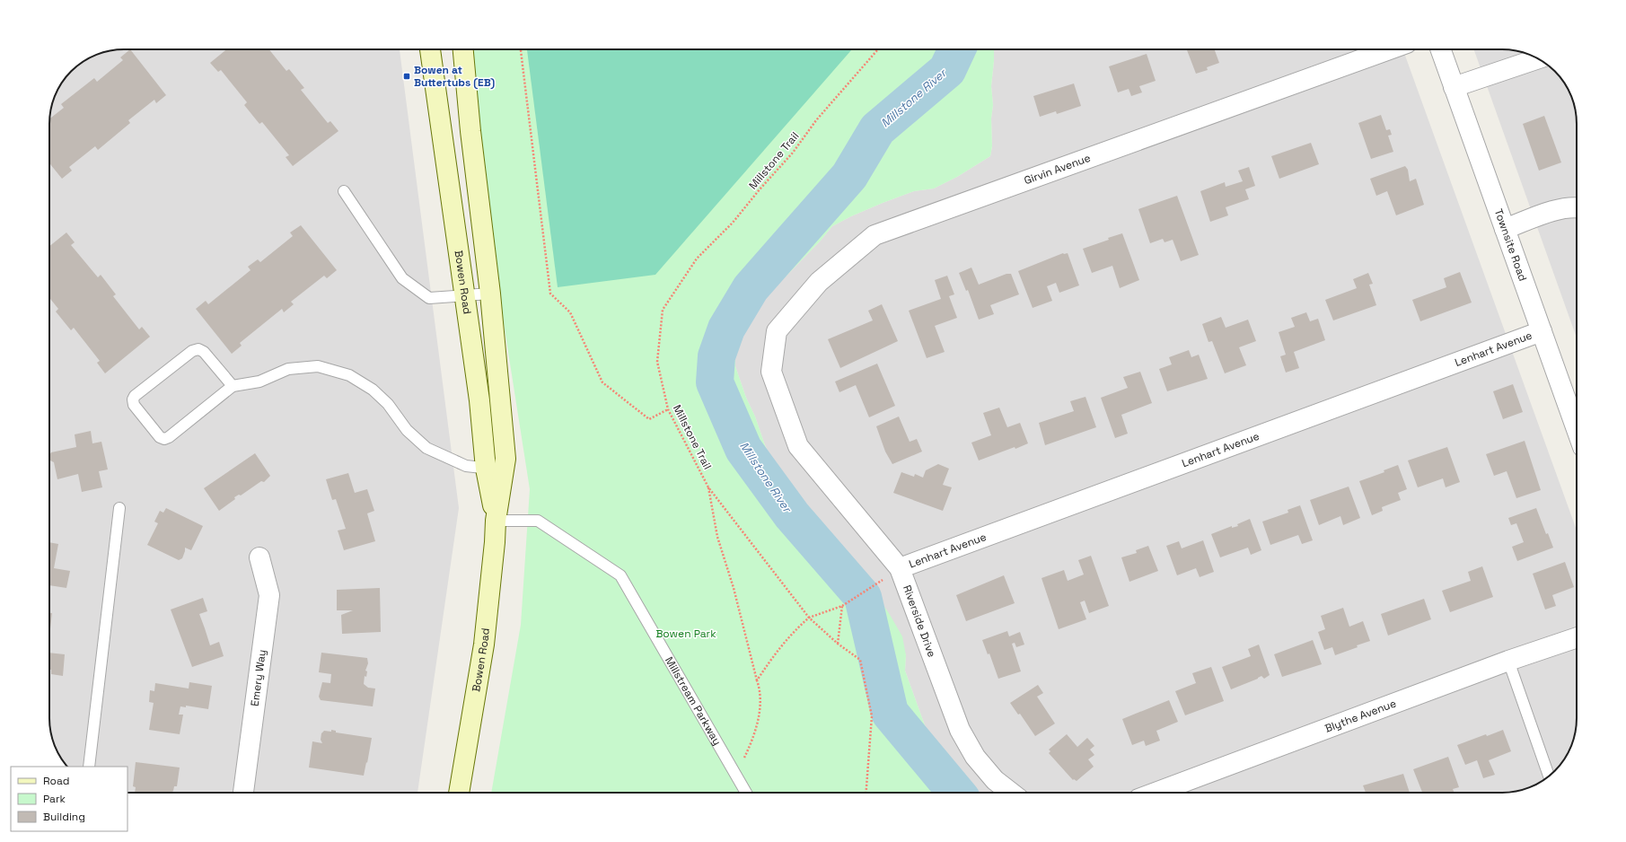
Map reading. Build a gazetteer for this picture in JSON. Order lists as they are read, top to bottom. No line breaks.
{"streets":{"main road":["Bowen Road"],"street":["Girvin Avenue","Townsite Road","Lenhart Avenue","Riverside Drive","Emery Way","Blythe Avenue"],"lane":["Millstream Parkway"],"path":["Millstone Trail"]},"crossings":[["Girvin Avenue","Riverside Drive"],["Townsite Road","Lenhart Avenue"],["Bowen Road","Millstream Parkway"],["Lenhart Avenue","Riverside Drive"]],"water":["Millstone River"],"parks":["Bowen Park"],"places":{"transit":["Bowen at Buttertubs (EB)"]},"legend":["Road","Park","Building"]}
